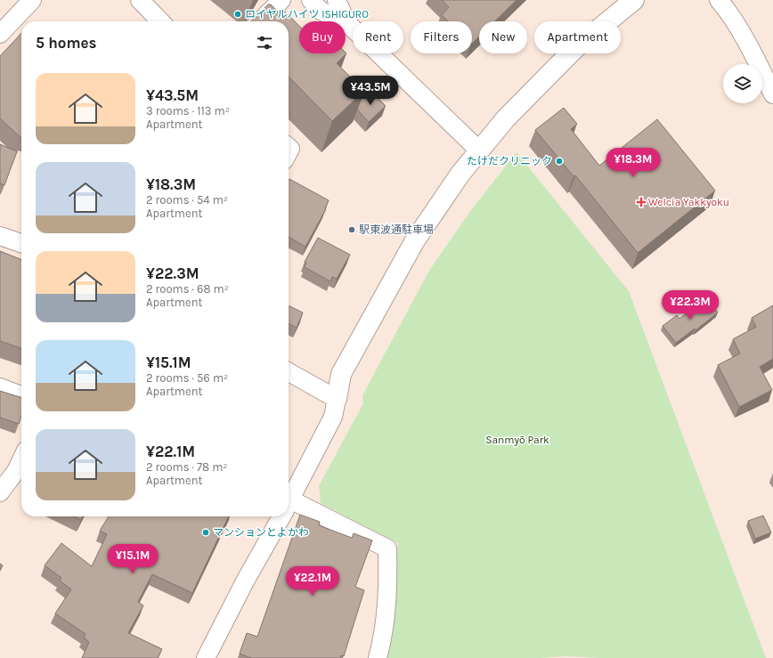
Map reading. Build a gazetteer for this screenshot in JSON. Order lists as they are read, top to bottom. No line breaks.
{"parks":["Sanmyō Park"],"places":{"other":["ロイヤルハイツ ISHIGURO","たけだクリニック","駅東波通駐車場","マンションとよかわ"],"health":["Welcia Yakkyoku"]},"page":{"chip":["Buy","Rent","Filters","New","Apartment"],"heading":"5 homes","list":[{"name":"¥43.5M","note":"3 rooms · 113 m² · Apartment"},{"name":"¥18.3M","note":"2 rooms · 54 m² · Apartment"},{"name":"¥22.3M","note":"2 rooms · 68 m² · Apartment"},{"name":"¥15.1M","note":"2 rooms · 56 m² · Apartment"},{"name":"¥22.1M","note":"2 rooms · 78 m² · Apartment"}],"price":["¥43.5M","¥18.3M","¥22.3M","¥15.1M","¥22.1M"]}}
